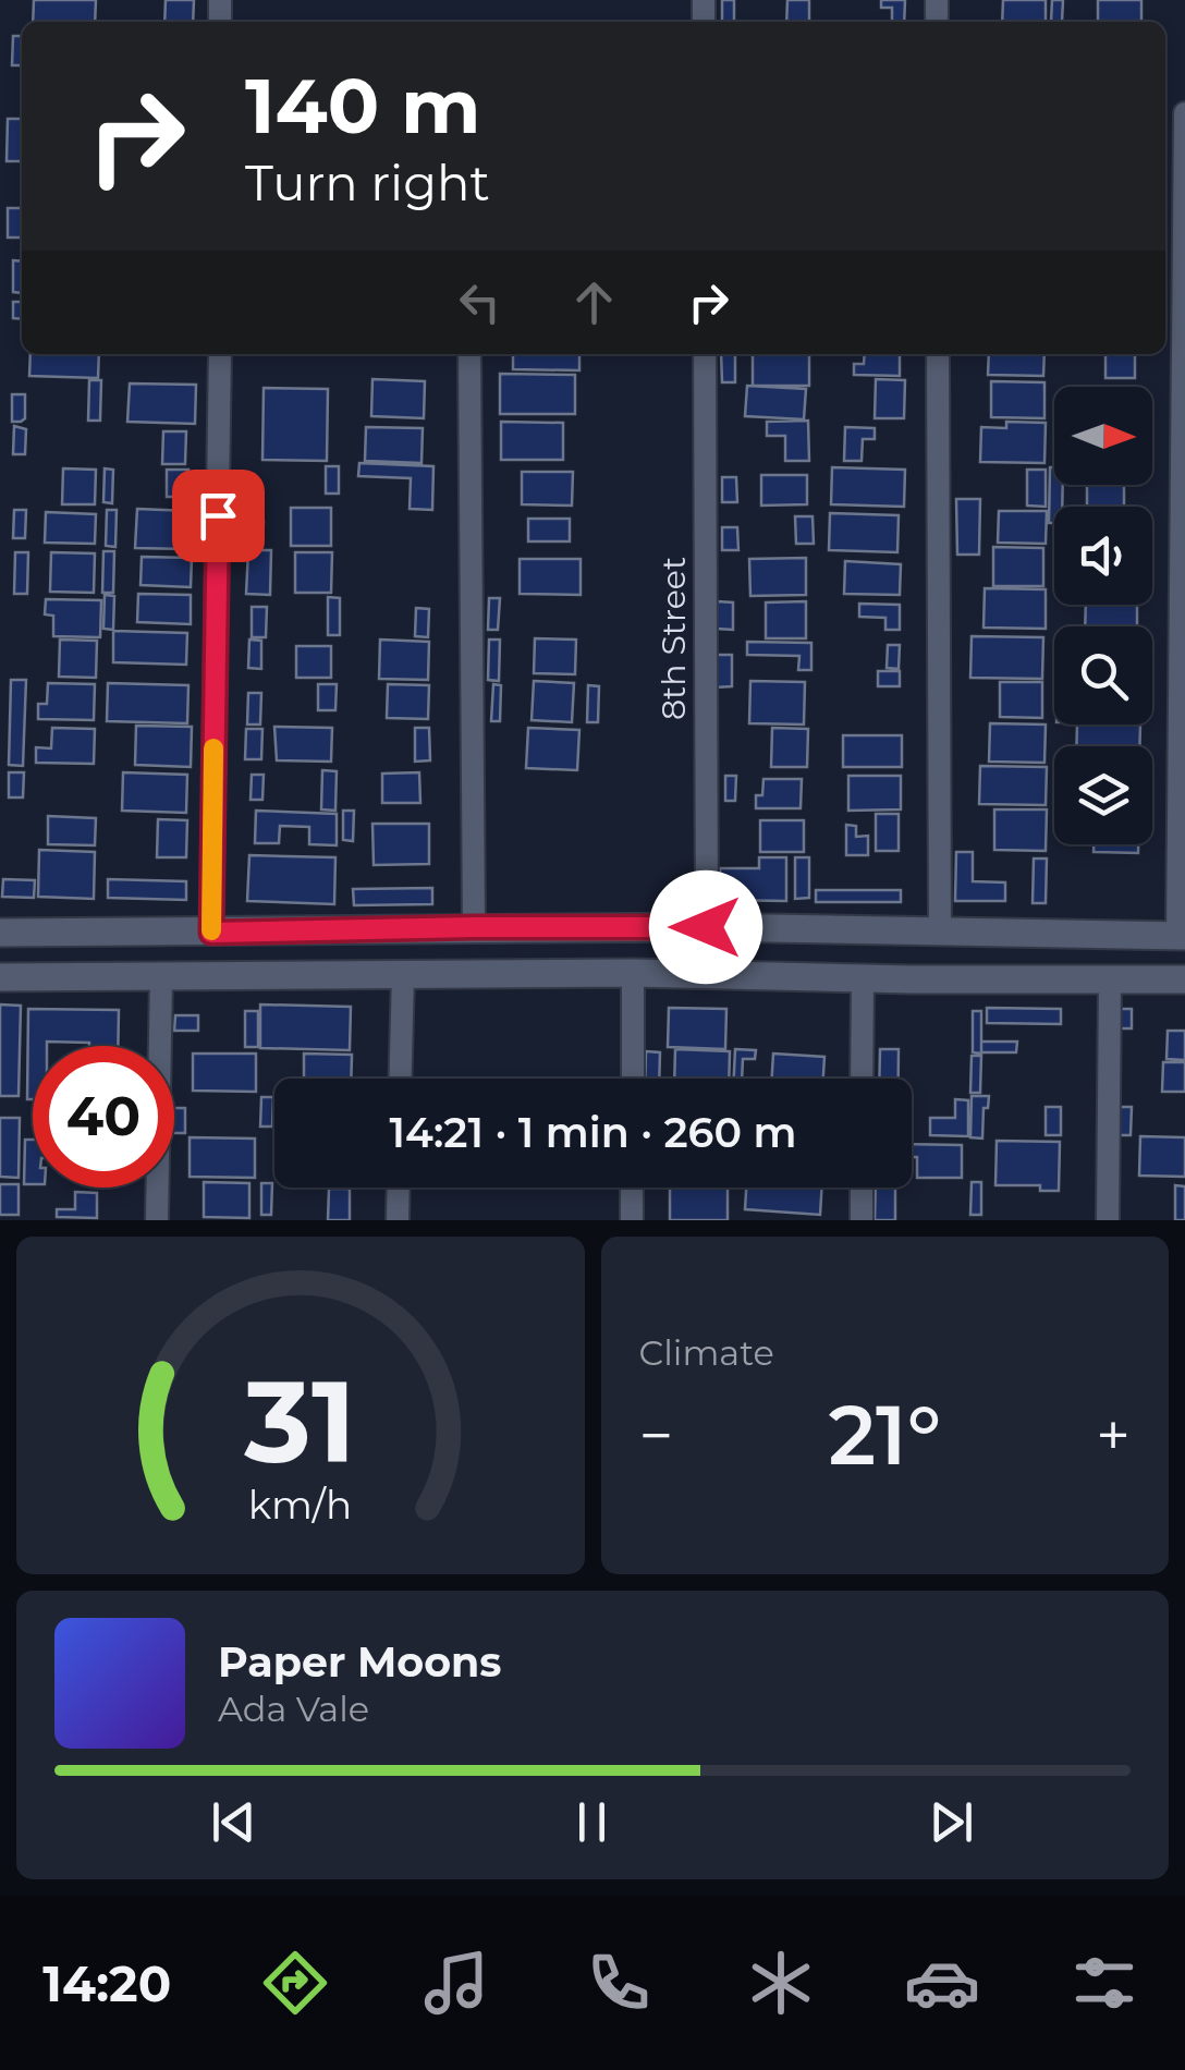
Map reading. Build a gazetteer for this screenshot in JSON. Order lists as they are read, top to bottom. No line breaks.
{"streets":{"street":["8th Street"]},"north":"right","page":{"turn":["140 m","Turn right"],"limit":"40","trip":"14:21 · 1 min · 260 m","tile":"Climate","heat":["−","21°","+"],"song":["Paper Moons","Ada Vale"],"tabs":"14:20","gauge":["31","km/h"]}}
